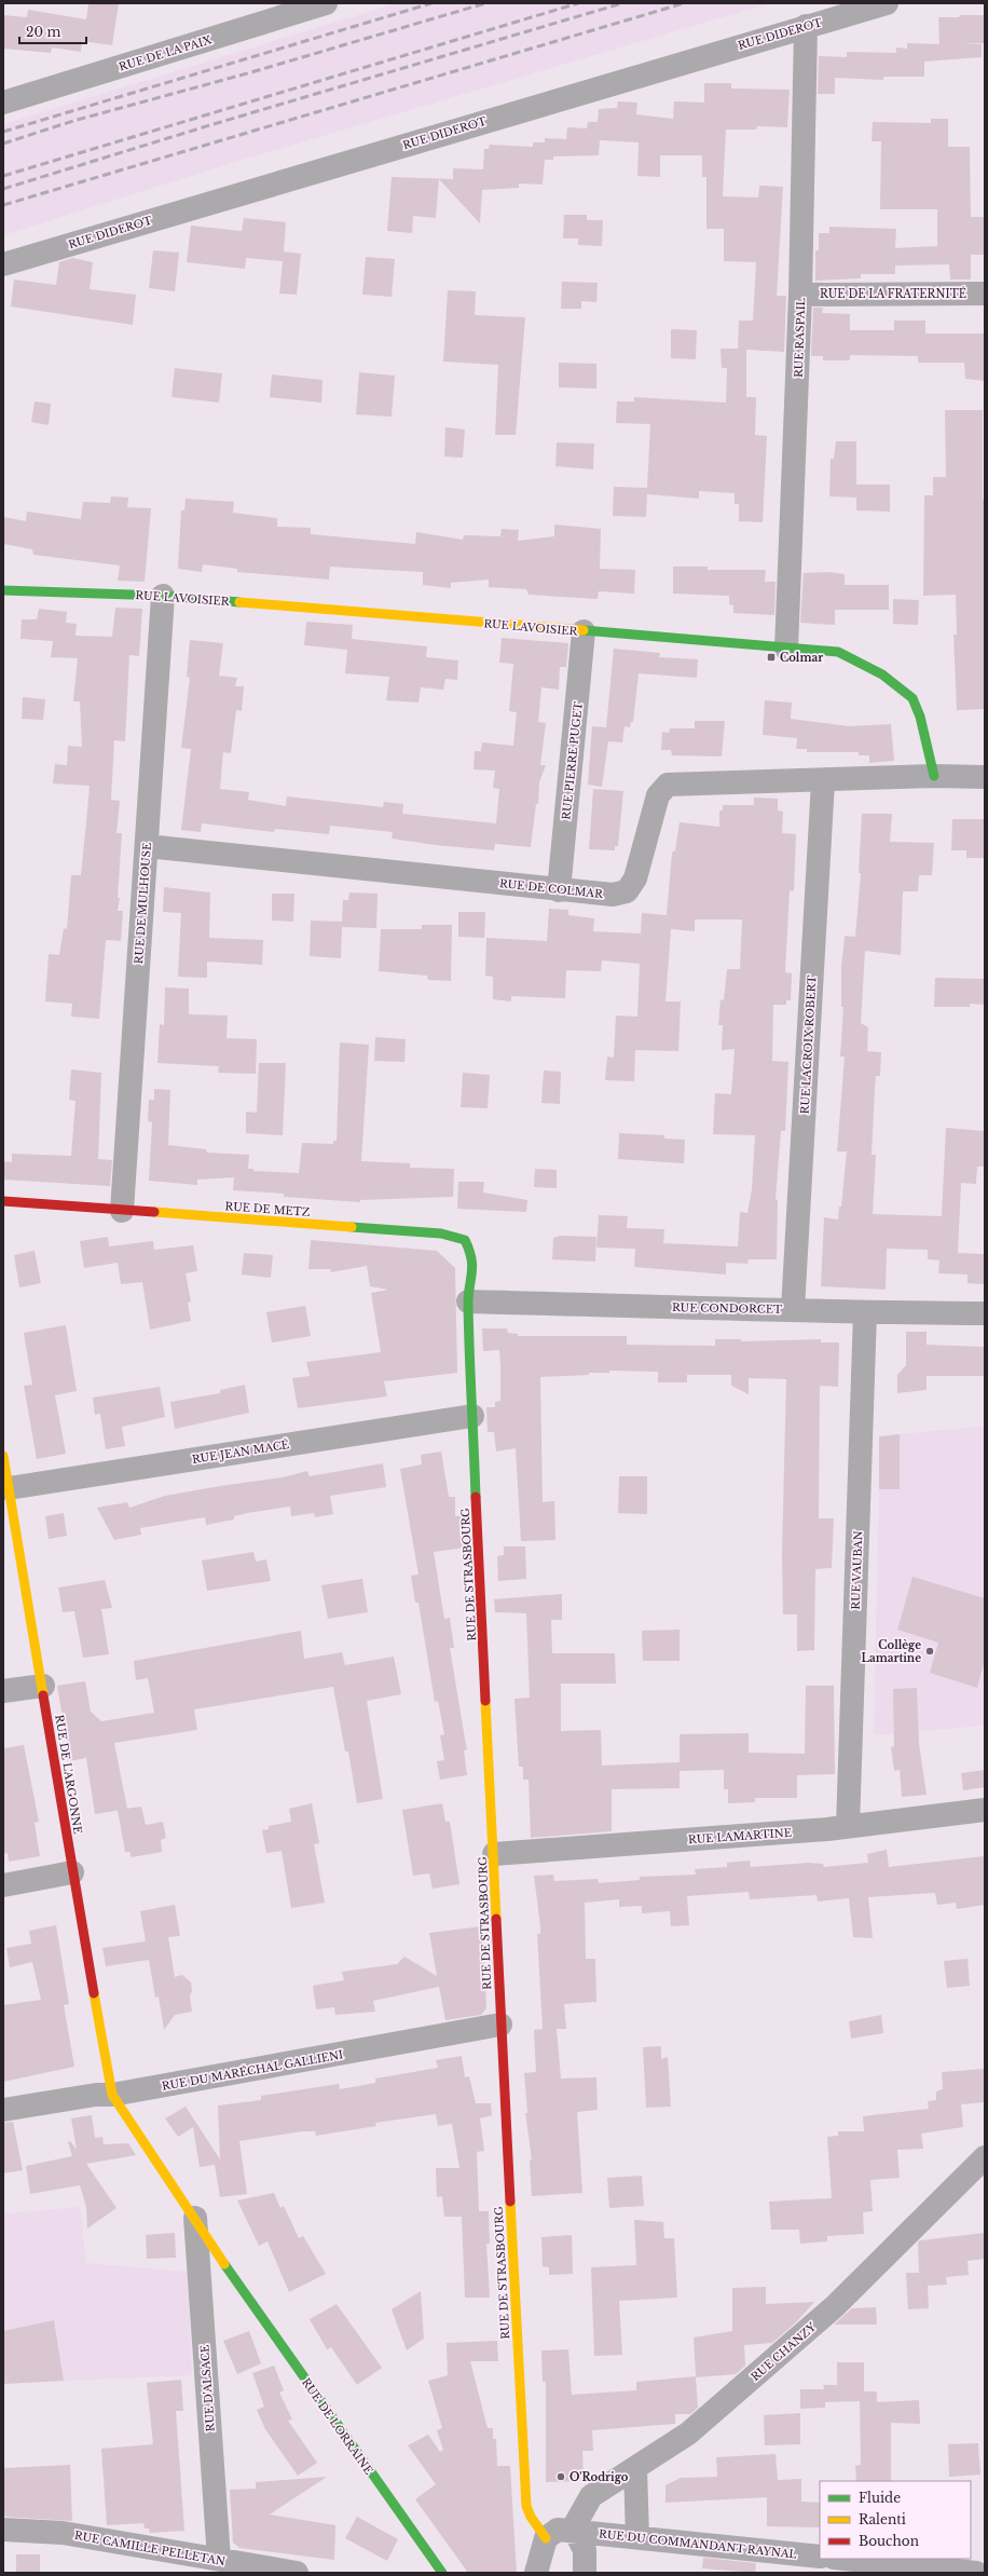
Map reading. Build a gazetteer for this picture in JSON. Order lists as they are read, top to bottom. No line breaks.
{"streets":{"street":["RUE DIDEROT","RUE DE LA PAIX","RUE DE LA FRATERNITÉ","RUE RASPAIL","RUE LAVOISIER","RUE PIERRE PUGET","RUE DE COLMAR","RUE DE MULHOUSE","RUE LACROIX ROBERT","RUE DE METZ","RUE CONDORCET","RUE JEAN MACÉ","RUE VAUBAN","RUE DE STRASBOURG","RUE DE L'ARGONNE","RUE LAMARTINE","RUE DU MARÉCHAL GALLIENI","RUE CHANZY","RUE D'ALSACE","RUE DE LORRAINE","RUE DU COMMANDANT RAYNAL","RUE CAMILLE PELLETAN"]},"crossings":[["RUE DIDEROT","RUE RASPAIL"],["RUE DE LA FRATERNITÉ","RUE RASPAIL"],["RUE RASPAIL","RUE LAVOISIER"],["RUE LAVOISIER","RUE PIERRE PUGET"],["RUE LAVOISIER","RUE DE COLMAR"],["RUE LAVOISIER","RUE DE MULHOUSE"],["RUE PIERRE PUGET","RUE DE COLMAR"],["RUE DE COLMAR","RUE DE MULHOUSE"],["RUE DE COLMAR","RUE LACROIX ROBERT"],["RUE DE MULHOUSE","RUE DE METZ"],["RUE LACROIX ROBERT","RUE CONDORCET"],["RUE DE METZ","RUE CONDORCET"],["RUE DE METZ","RUE DE STRASBOURG"],["RUE CONDORCET","RUE VAUBAN"],["RUE CONDORCET","RUE DE STRASBOURG"],["RUE JEAN MACÉ","RUE DE STRASBOURG"],["RUE JEAN MACÉ","RUE DE L'ARGONNE"],["RUE VAUBAN","RUE LAMARTINE"],["RUE DE STRASBOURG","RUE LAMARTINE"],["RUE DE STRASBOURG","RUE DU MARÉCHAL GALLIENI"],["RUE DE STRASBOURG","RUE DU COMMANDANT RAYNAL"],["RUE DE L'ARGONNE","RUE DU MARÉCHAL GALLIENI"],["RUE DE L'ARGONNE","RUE DE LORRAINE"],["RUE DU MARÉCHAL GALLIENI","RUE DE LORRAINE"],["RUE CHANZY","RUE DU COMMANDANT RAYNAL"],["RUE D'ALSACE","RUE DE LORRAINE"],["RUE D'ALSACE","RUE CAMILLE PELLETAN"]],"places":{"transit":["Colmar"],"other":["Collège Lamartine","O'Rodrigo"]},"legend":["Fluide","Ralenti","Bouchon"],"scale_bar":"20 m"}
